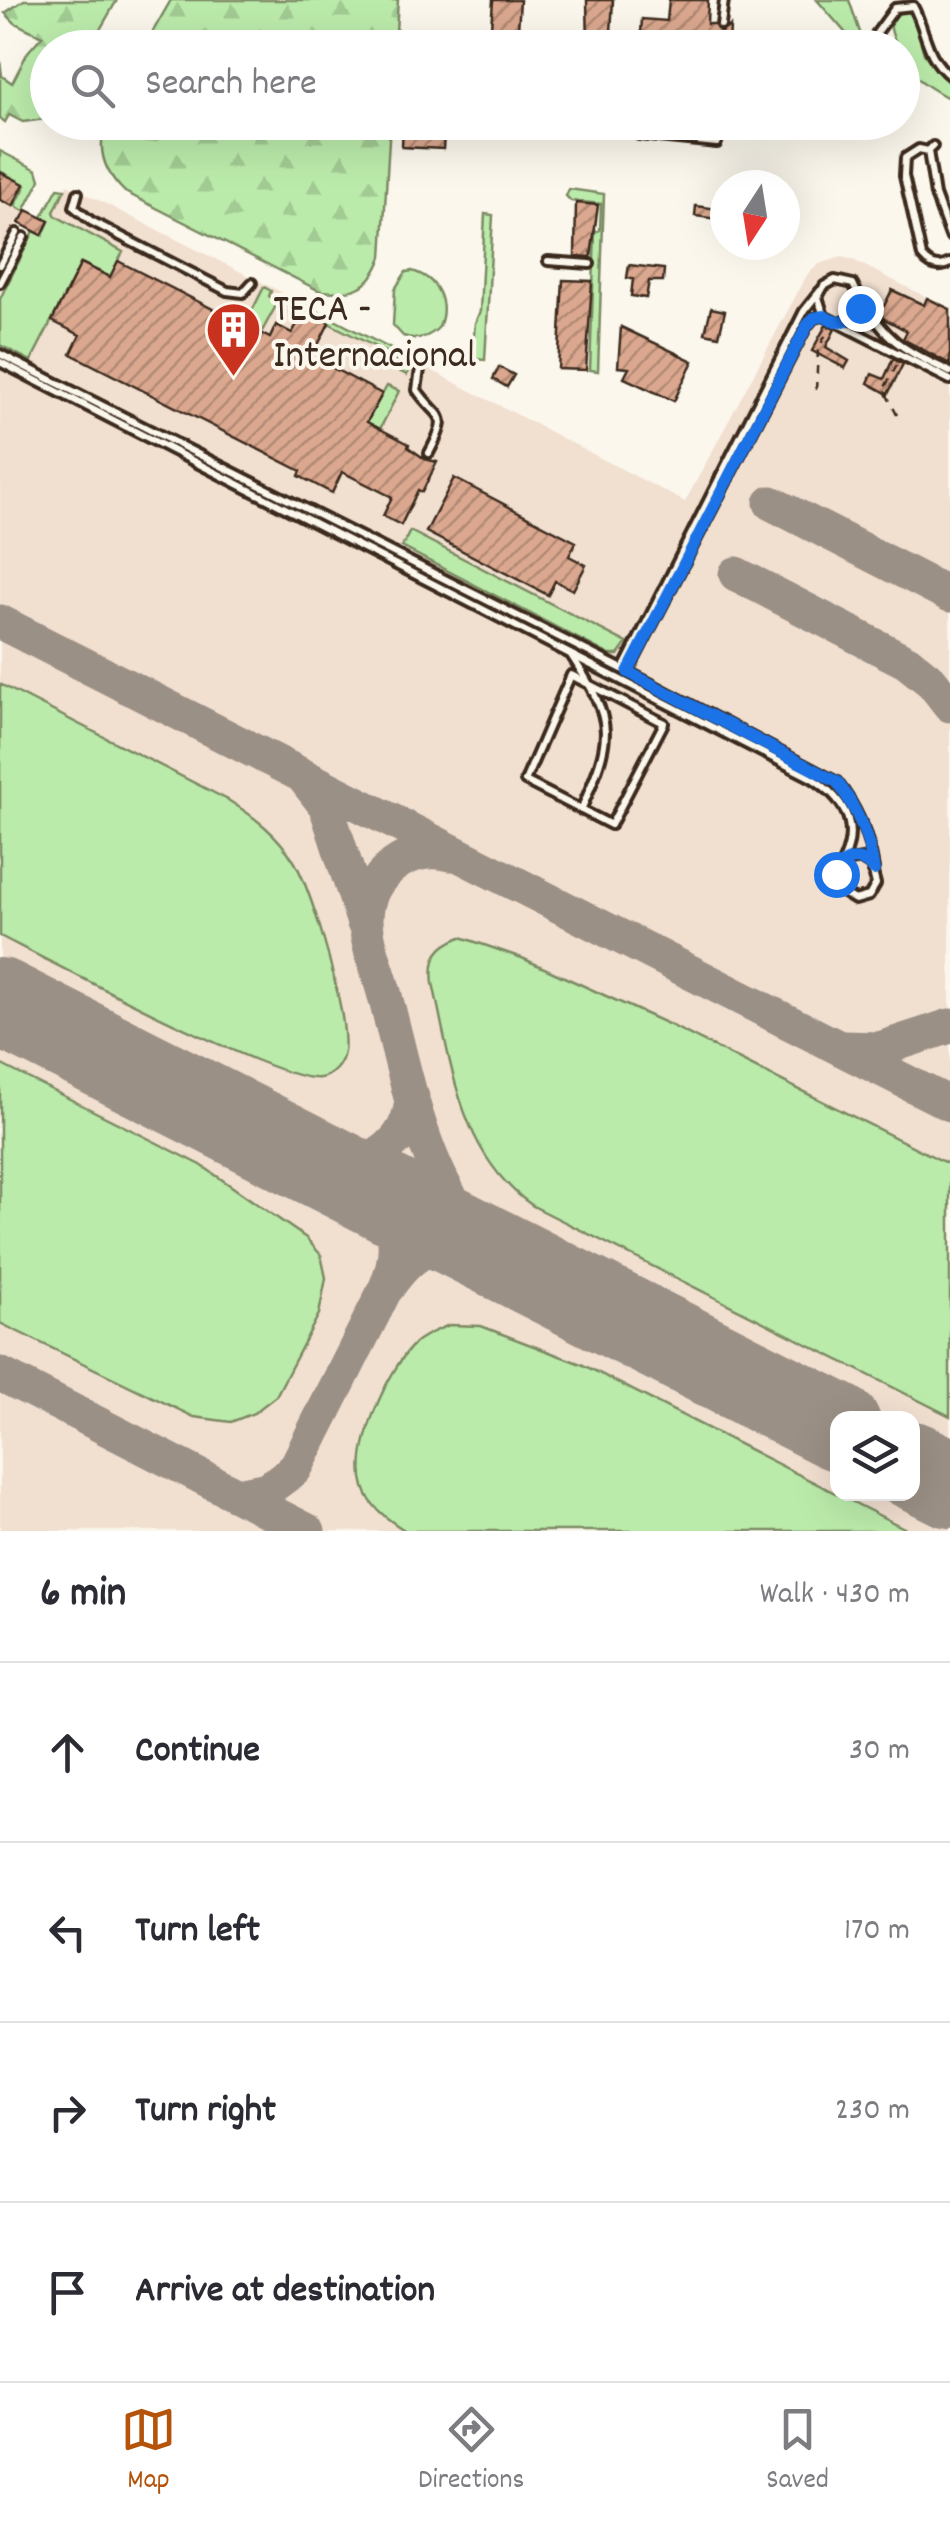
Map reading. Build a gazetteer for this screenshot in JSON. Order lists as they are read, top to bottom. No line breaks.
{"places":{"building":["TECA - Internacional"]},"north":"bottom","page":{"search":"Search here","heading":["6 min","Walk · 430 m"],"list":[["Continue","30 m"],["Turn left","170 m"],["Turn right","230 m"],"Arrive at destination"],"nav":["Map","Directions","Saved"]}}
